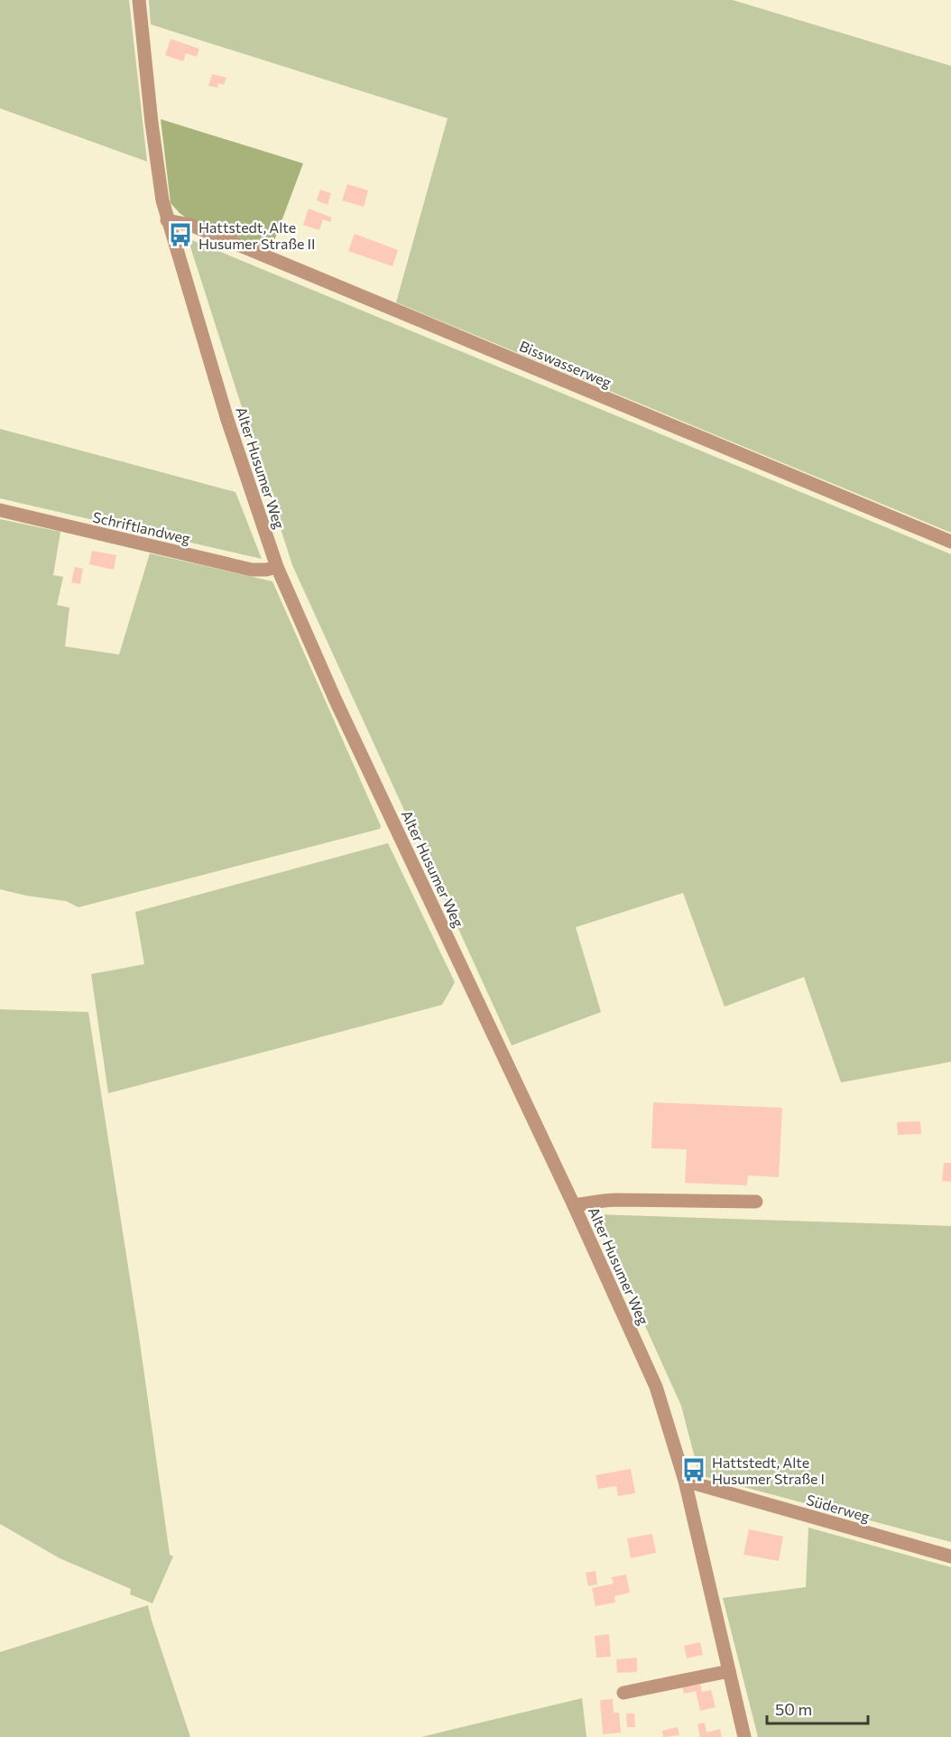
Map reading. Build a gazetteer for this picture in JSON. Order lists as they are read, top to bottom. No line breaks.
{"streets":{"street":["Bisswasserweg","Alter Husumer Weg","Schriftlandweg","Süderweg"]},"crossings":[["Bisswasserweg","Alter Husumer Weg"],["Alter Husumer Weg","Schriftlandweg"],["Alter Husumer Weg","Süderweg"]],"places":{"bus stop":["Hattstedt, Alte Husumer Straße II","Hattstedt, Alte Husumer Straße I"]},"scale_bar":"50 m"}
